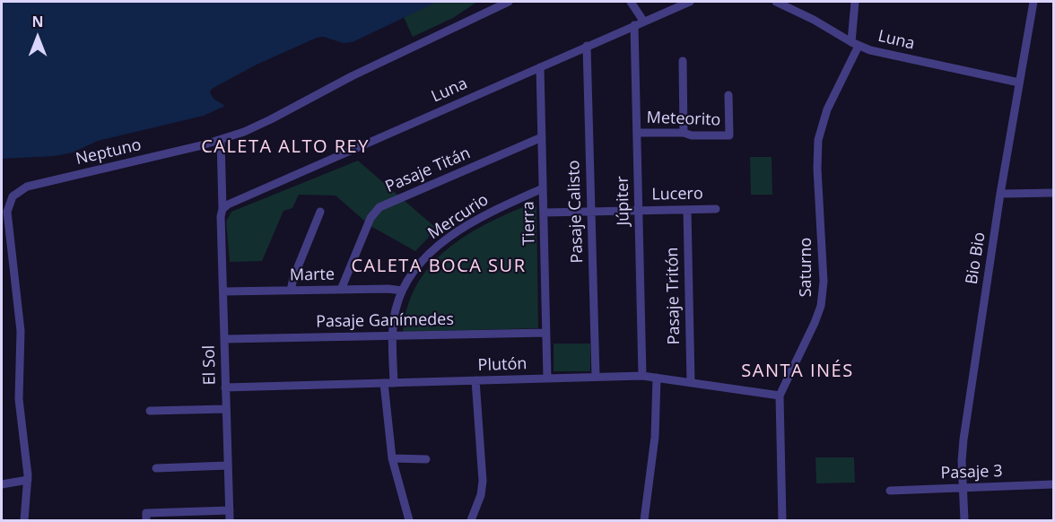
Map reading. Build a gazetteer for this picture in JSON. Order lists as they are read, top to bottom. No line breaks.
{"streets":{"street":["Luna","Meteorito","Neptuno","Pasaje Titán","Lucero","Júpiter","Pasaje Calisto","Mercurio","Tierra","Bio Bio","Saturno","Marte","Pasaje Tritón","Pasaje Ganímedes","El Sol","Plutón","Pasaje 3"]},"crossings":[["Luna","Júpiter"],["Luna","Pasaje Calisto"],["Luna","Tierra"],["Luna","Bio Bio"],["Luna","Saturno"],["Luna","El Sol"],["Meteorito","Júpiter"],["Neptuno","El Sol"],["Pasaje Titán","Tierra"],["Pasaje Titán","Marte"],["Lucero","Júpiter"],["Lucero","Pasaje Calisto"],["Lucero","Tierra"],["Lucero","Pasaje Tritón"],["Júpiter","Plutón"],["Pasaje Calisto","Plutón"],["Mercurio","Tierra"],["Mercurio","Marte"],["Mercurio","Pasaje Ganímedes"],["Mercurio","Plutón"],["Tierra","Pasaje Ganímedes"],["Tierra","Plutón"],["Bio Bio","Pasaje 3"],["Saturno","Plutón"],["Marte","El Sol"],["Pasaje Tritón","Plutón"],["Pasaje Ganímedes","El Sol"],["El Sol","Plutón"]],"districts":["CALETA ALTO REY","CALETA BOCA SUR","SANTA INÉS"],"north":"top"}
